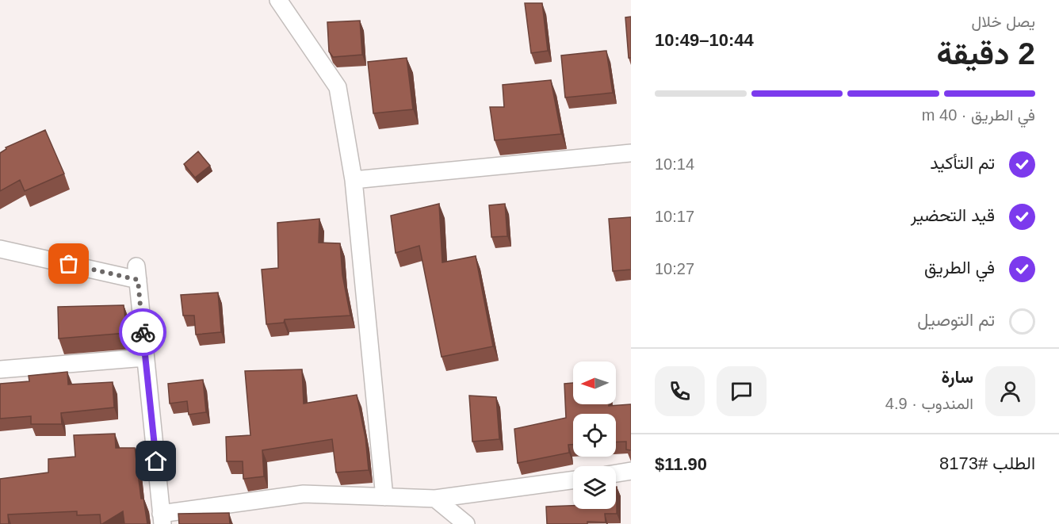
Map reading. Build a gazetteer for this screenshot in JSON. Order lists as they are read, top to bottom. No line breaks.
{"north":"left","page":{"heading":["2 دقيقة","يصل خلال","10:44–10:49"],"panel":["سارة","المندوب · 4.9","الطلب #8173","$11.90"],"bar":"في الطريق · 40 m","list":[["تم التأكيد","10:14"],["قيد التحضير","10:17"],["في الطريق","10:27"],"تم التوصيل"]}}
